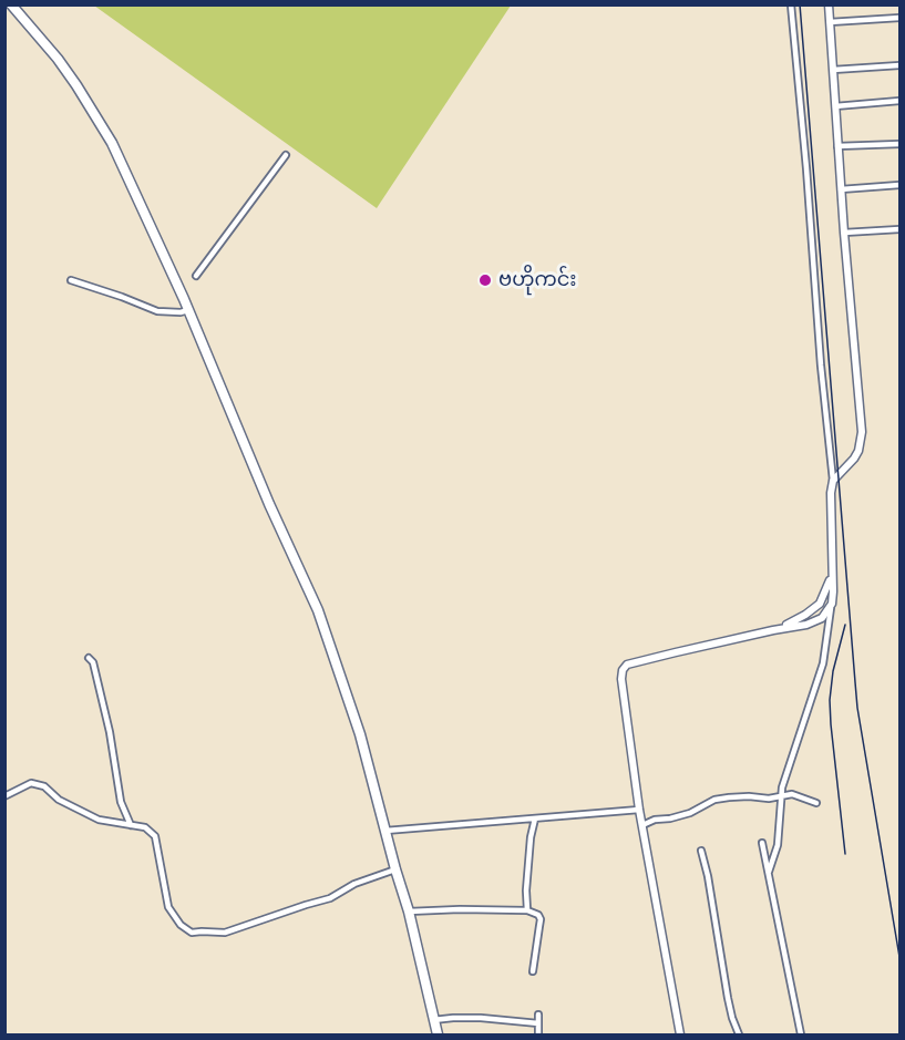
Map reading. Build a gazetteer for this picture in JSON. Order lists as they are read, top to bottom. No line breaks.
{"places":["ဗဟိုကင်း"]}
